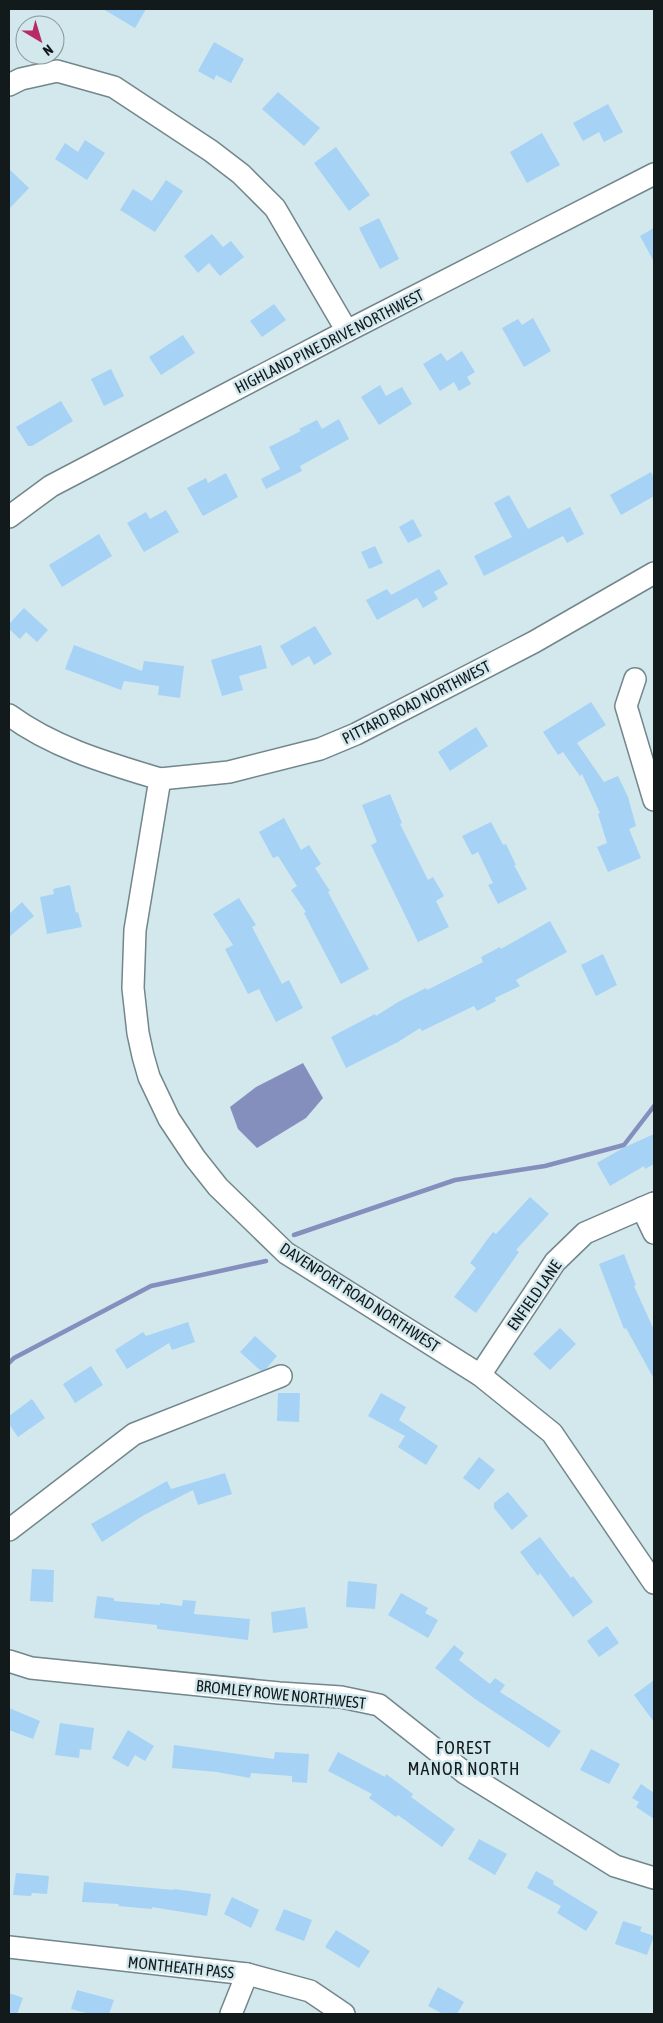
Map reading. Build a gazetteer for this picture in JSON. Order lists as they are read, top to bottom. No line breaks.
{"streets":{"street":["HIGHLAND PINE DRIVE NORTHWEST","PITTARD ROAD NORTHWEST","ENFIELD LANE","DAVENPORT ROAD NORTHWEST","BROMLEY ROWE NORTHWEST","MONTHEATH PASS"]},"crossings":[["PITTARD ROAD NORTHWEST","DAVENPORT ROAD NORTHWEST"],["ENFIELD LANE","DAVENPORT ROAD NORTHWEST"]],"districts":["FOREST MANOR NORTH"],"north":"bottom right"}
